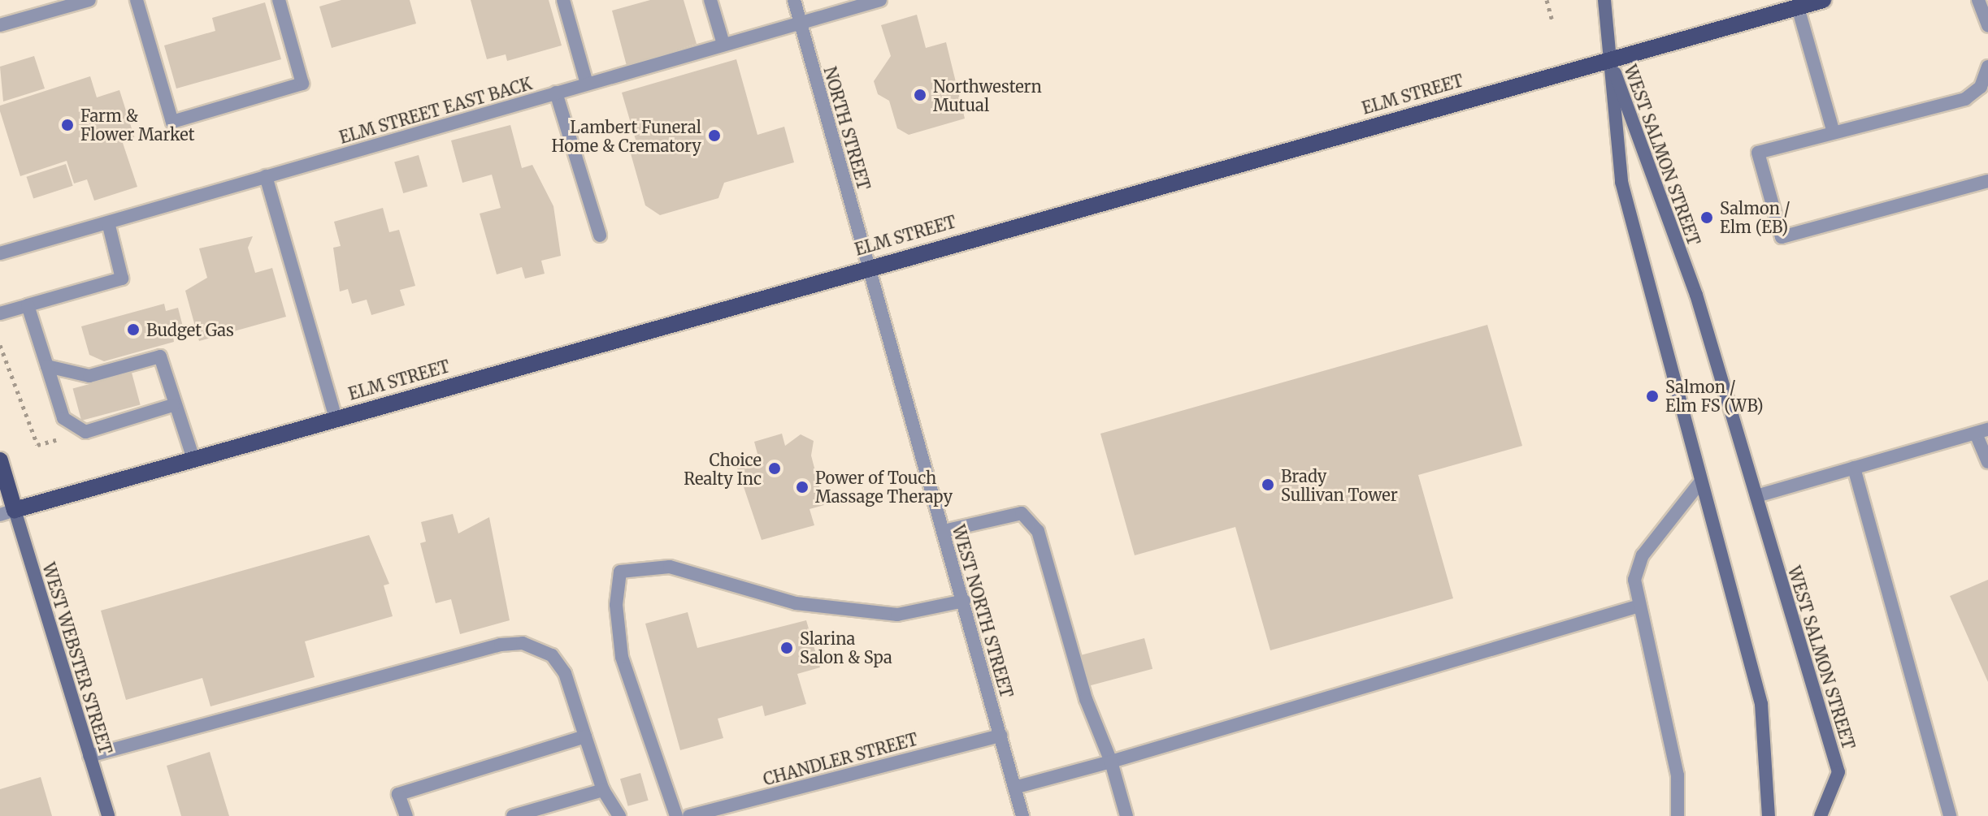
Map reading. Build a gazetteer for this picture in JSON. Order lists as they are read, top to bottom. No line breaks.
{"streets":{"main road":["ELM STREET","WEST SALMON STREET","WEST WEBSTER STREET"],"street":["ELM STREET EAST BACK","NORTH STREET","WEST NORTH STREET","CHANDLER STREET"]},"crossings":[["ELM STREET","NORTH STREET"],["ELM STREET","WEST SALMON STREET"],["ELM STREET","WEST NORTH STREET"],["ELM STREET","WEST WEBSTER STREET"],["ELM STREET EAST BACK","NORTH STREET"],["NORTH STREET","WEST NORTH STREET"],["WEST NORTH STREET","CHANDLER STREET"]],"places":["Northwestern Mutual","Farm & Flower Market","Lambert Funeral Home & Crematory","Salmon / Elm (EB)","Budget Gas","Salmon / Elm FS (WB)","Choice Realty Inc","Brady Sullivan Tower","Power of Touch Massage Therapy","Slarina Salon & Spa"]}
